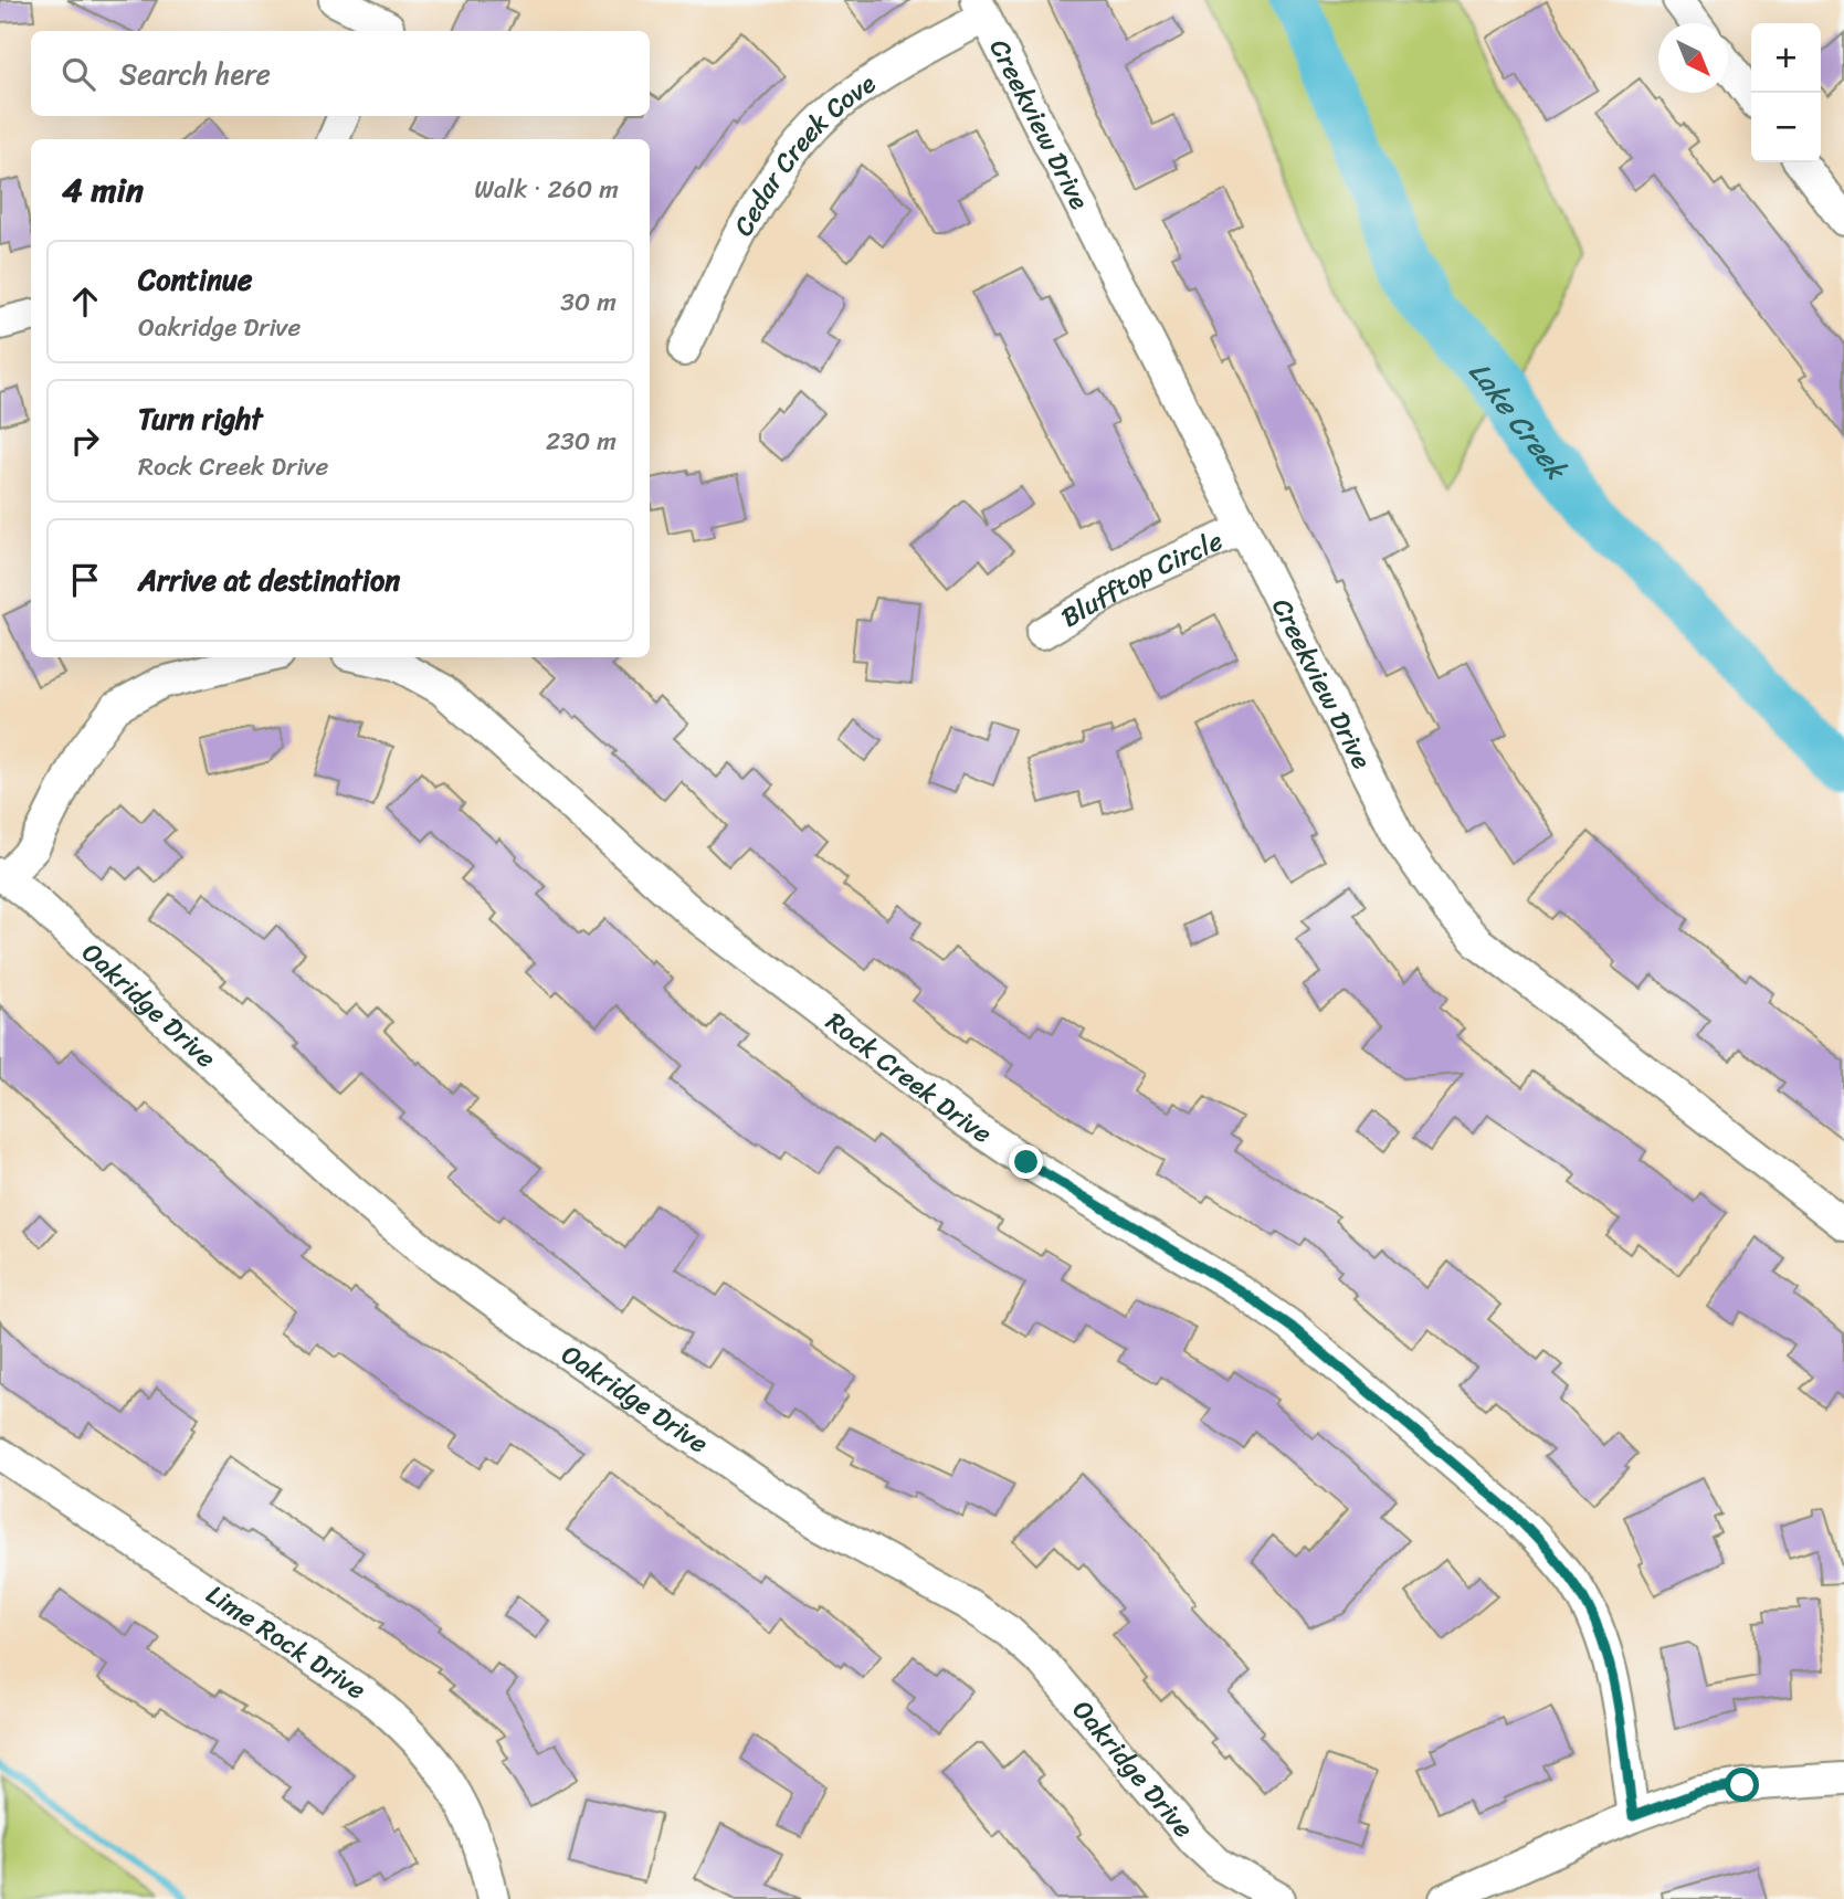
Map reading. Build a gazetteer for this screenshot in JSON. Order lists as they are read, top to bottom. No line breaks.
{"streets":{"street":["Creekview Drive","Cedar Creek Cove","Blufftop Circle","Oakridge Drive","Rock Creek Drive","Lime Rock Drive"]},"crossings":[["Creekview Drive","Cedar Creek Cove"],["Creekview Drive","Blufftop Circle"]],"water":["Lake Creek"],"north":"bottom right","page":{"map_buttons":["+","−"],"search":"Search here","heading":["4 min","Walk · 260 m"],"list":[["Continue","Oakridge Drive","30 m"],["Turn right","Rock Creek Drive","230 m"],"Arrive at destination"]}}
